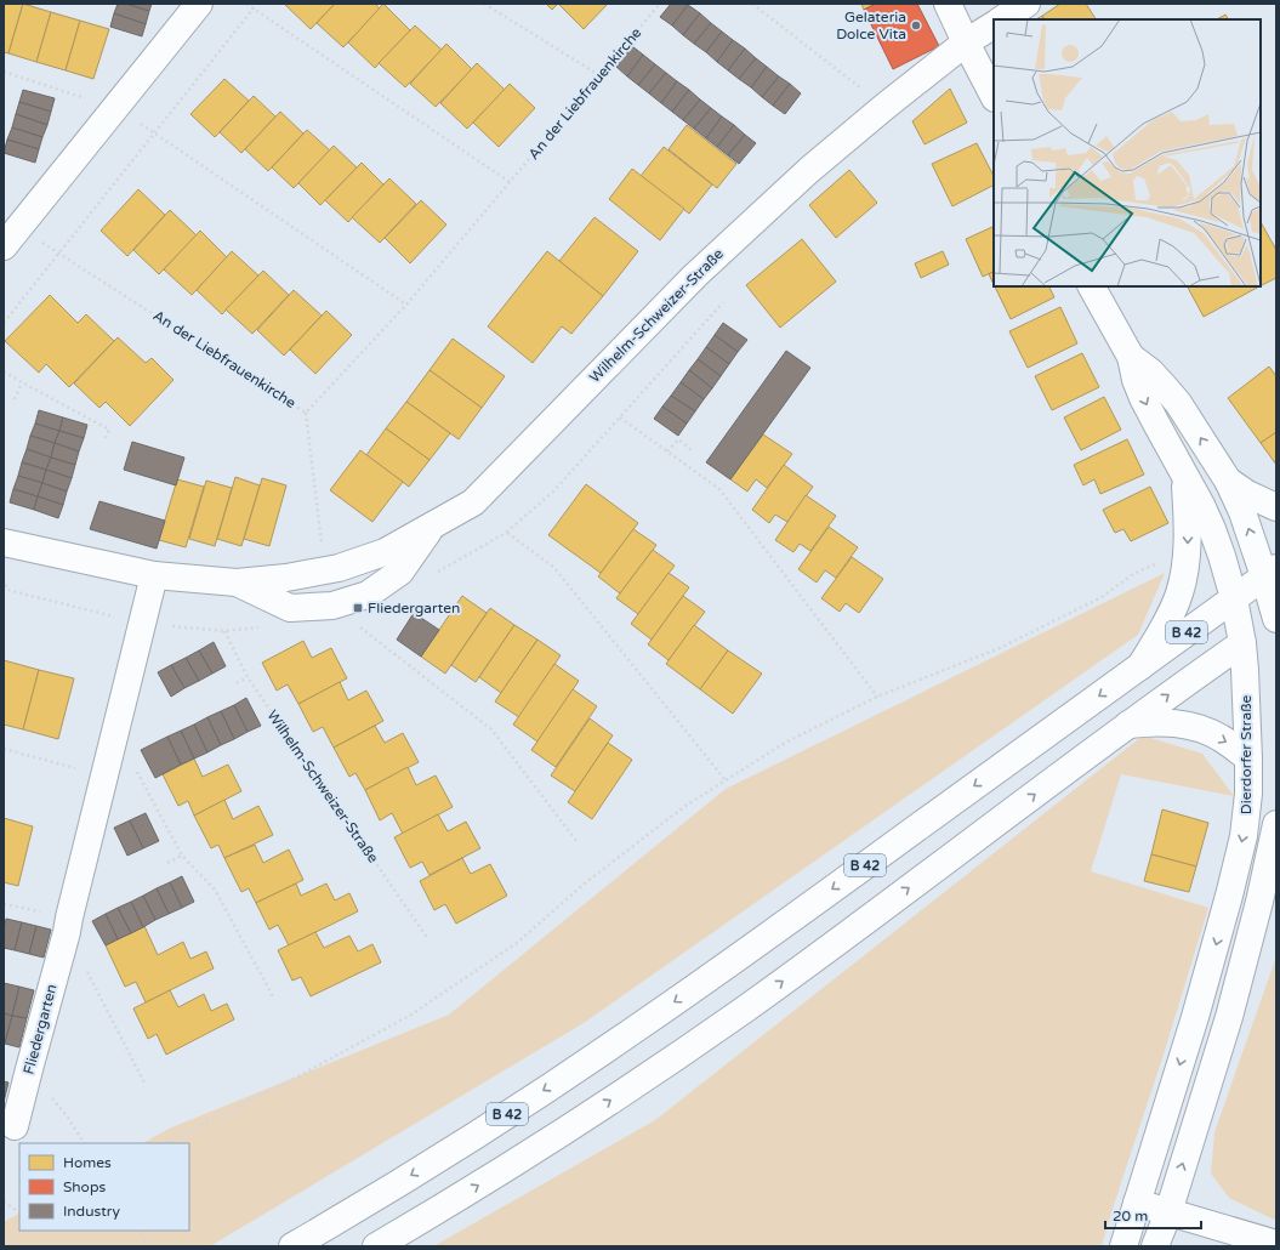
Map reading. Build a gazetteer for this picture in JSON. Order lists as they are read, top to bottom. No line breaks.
{"streets":{"main road":["Wilhelm-Schweizer-Straße","B 42","Dierdorfer Straße","Fliedergarten"],"path":["An der Liebfrauenkirche"]},"crossings":[["Wilhelm-Schweizer-Straße","Fliedergarten"],["B 42","Dierdorfer Straße"]],"places":{"other":["Gelateria Dolce Vita"],"transit":["Fliedergarten"]},"legend":["Homes","Shops","Industry"],"scale_bar":"20 m"}
